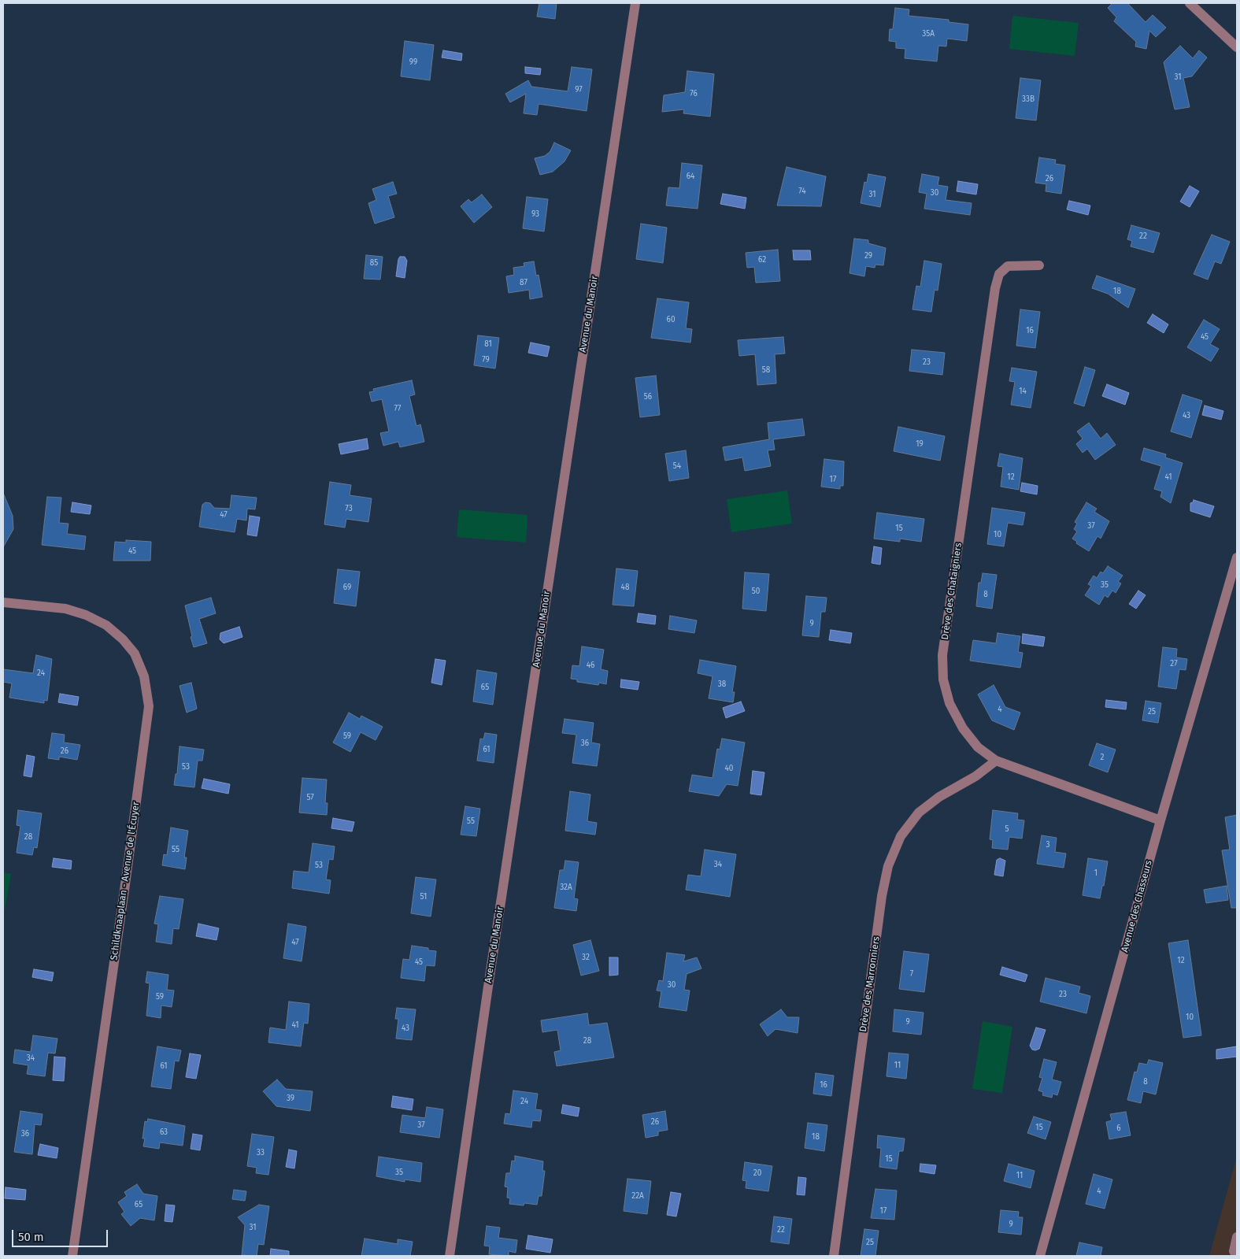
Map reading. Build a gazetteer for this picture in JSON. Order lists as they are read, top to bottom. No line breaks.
{"streets":{"street":["Avenue du Manoir","Drève des Chataigniers","Schildknaaplaan - Avenue de l'Écuyer","Avenue des Chasseurs","Drève des Marronniers"]},"crossings":[["Drève des Chataigniers","Avenue des Chasseurs"],["Drève des Chataigniers","Drève des Marronniers"]],"house_numbers":["35A","99","31","97","76","33B","64","26","74","30","31","93","22","29","62","85","87","18","60","16","45","81","79","23","58","14","56","77","43","19","54","12","41","17","73","47","37","15","10","45","35","69","48","50","8","9","27","46","24","38","65","4","25","59","36","61","26","2","53","40","57","55","5","28","3","55","34","53","1","32A","51","47","32","12","45","7","30","23","59","10","9","41","43","28","34","11","61","8","16","39","24","26","37","15","6","63","36","18","33","15","35","20","11","4","22A","65","17","9","31","22","25"],"scale_bar":"50 m"}
